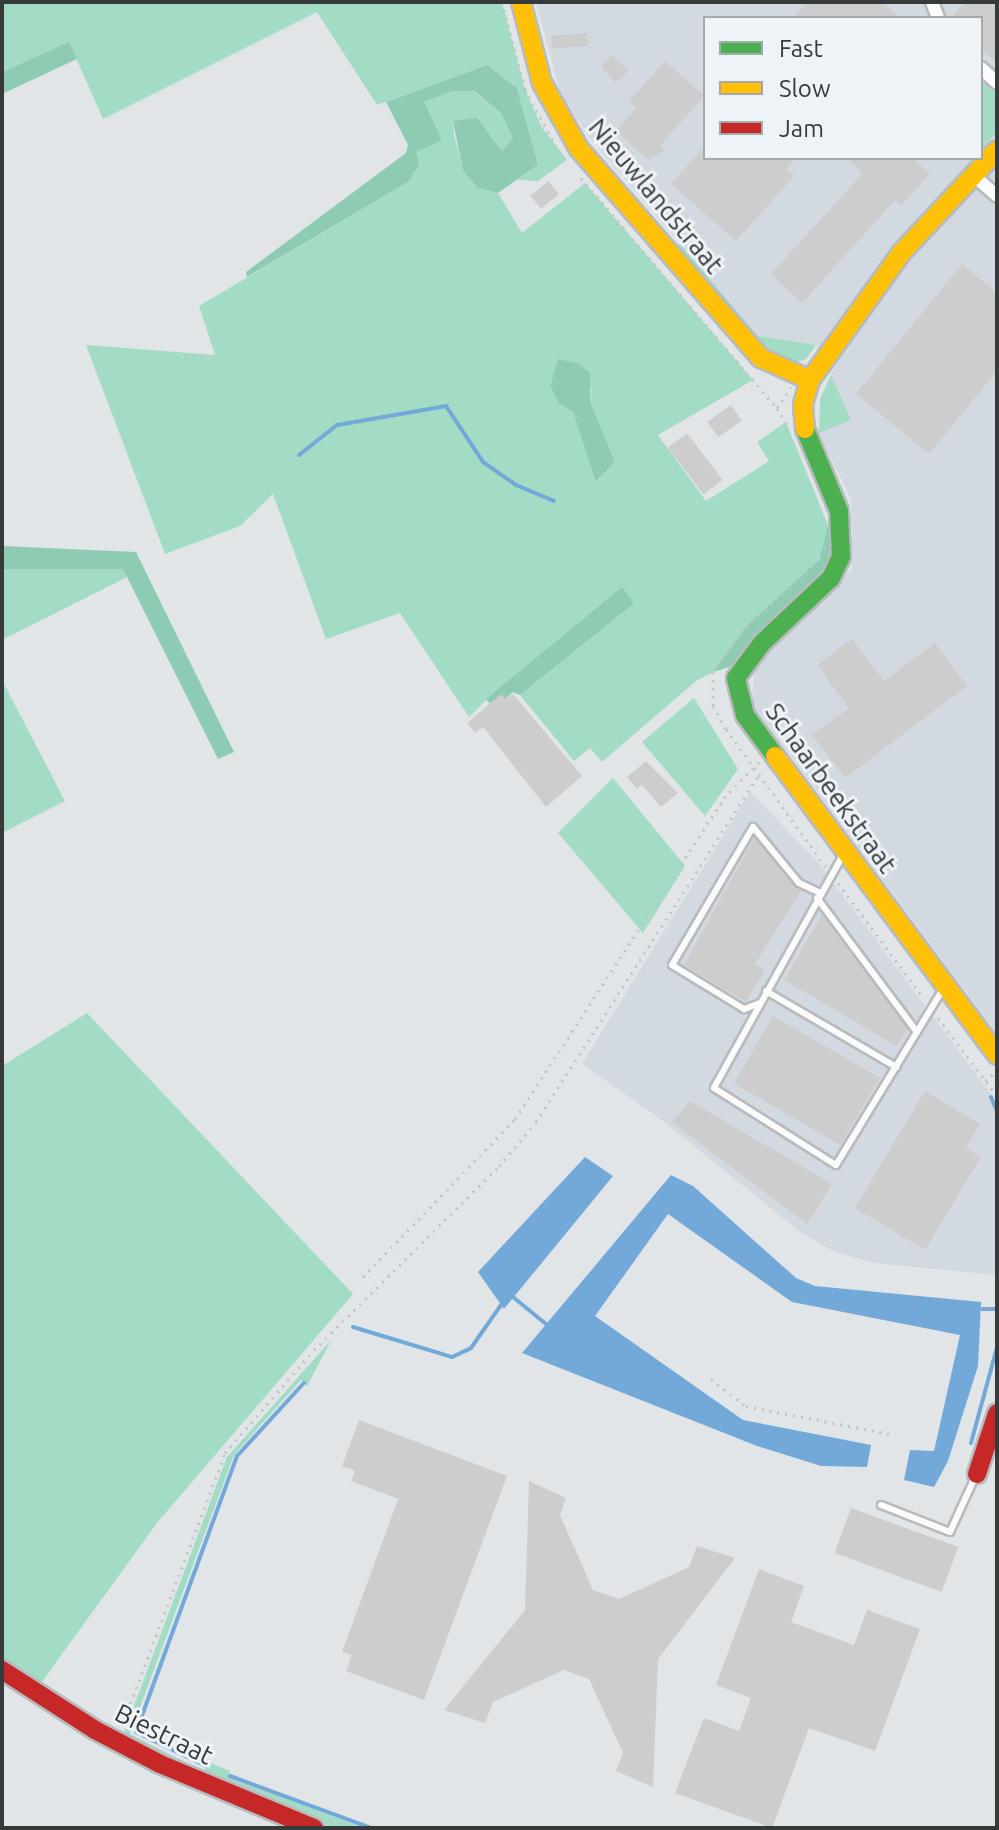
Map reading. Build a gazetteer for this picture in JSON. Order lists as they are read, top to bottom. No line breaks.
{"streets":{"street":["Nieuwlandstraat","Schaarbeekstraat","Biestraat"]},"crossings":[["Nieuwlandstraat","Schaarbeekstraat"]],"legend":["Fast","Slow","Jam"]}
